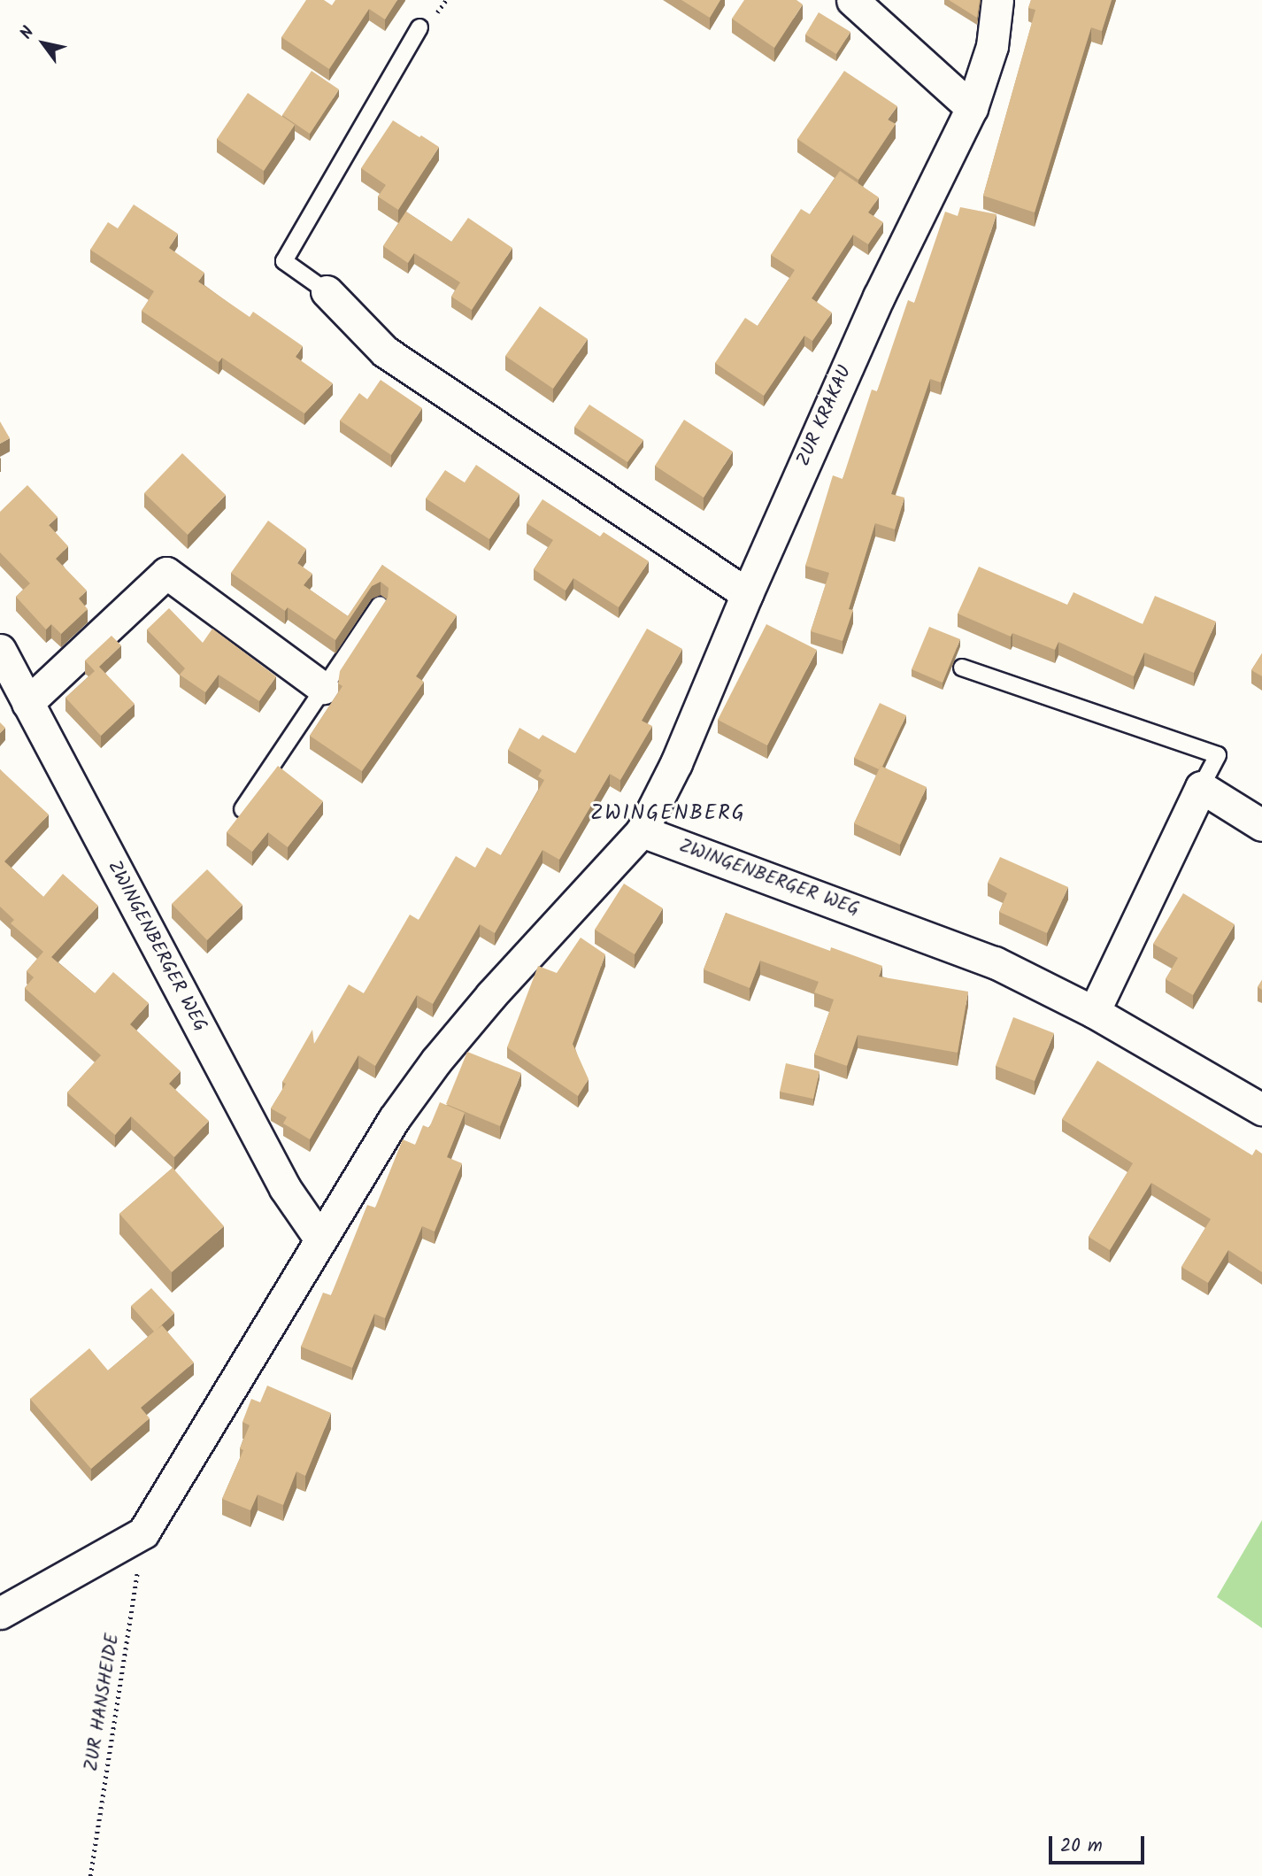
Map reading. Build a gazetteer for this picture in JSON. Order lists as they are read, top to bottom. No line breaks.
{"streets":{"street":["ZUR KRAKAU","ZWINGENBERGER WEG"],"path":["ZUR HANSHEIDE"]},"crossings":[["ZUR KRAKAU","ZWINGENBERGER WEG"]],"districts":["ZWINGENBERG"],"scale_bar":"20 m","north":"top left"}
